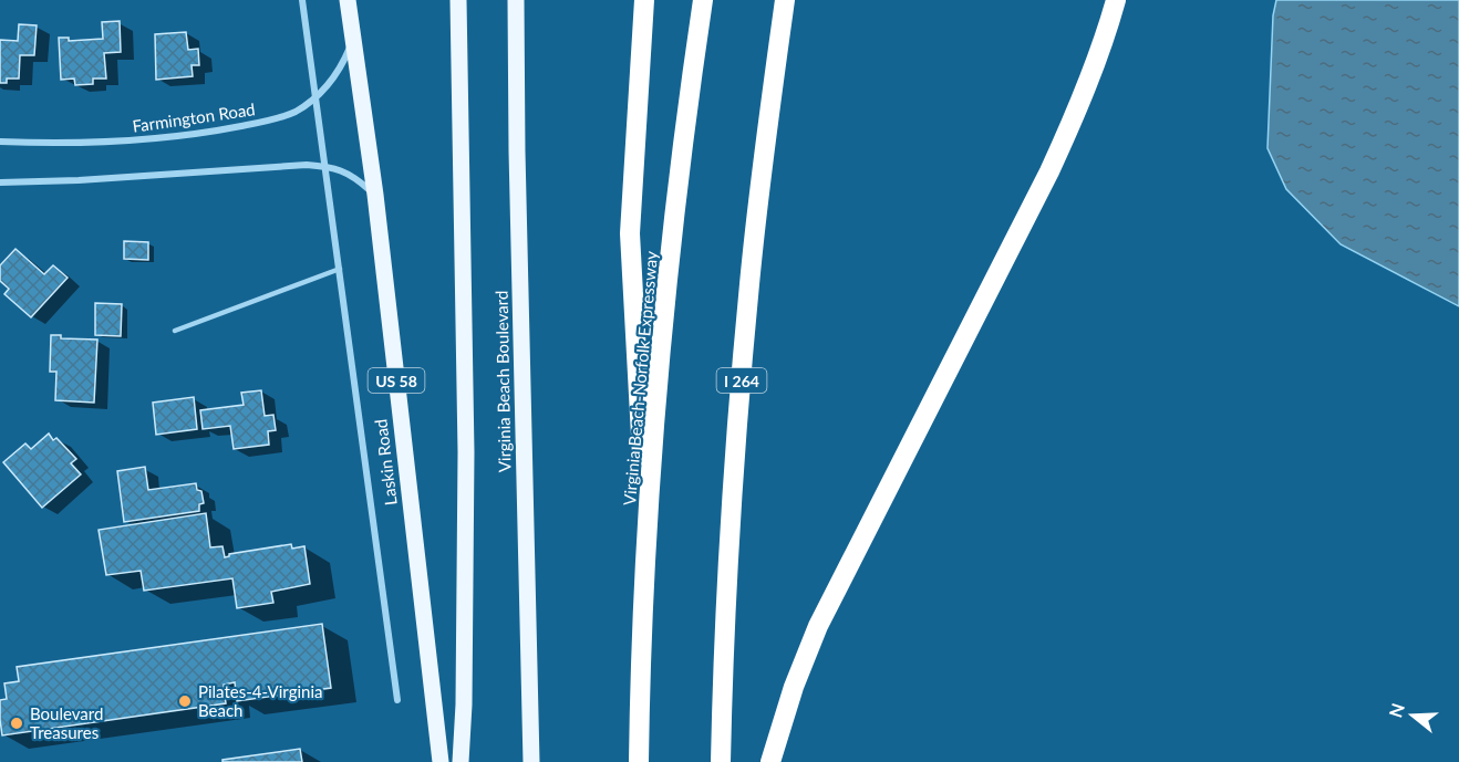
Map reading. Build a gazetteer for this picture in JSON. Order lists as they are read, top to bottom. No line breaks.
{"streets":{"highway":["Virginia Beach-Norfolk Expressway","I 264"],"main road":["US 58","Virginia Beach Boulevard","Laskin Road"],"street":["Farmington Road"]},"crossings":[["Farmington Road","Laskin Road"]],"places":["Pilates-4-Virginia Beach","Boulevard Treasures"],"north":"left"}
